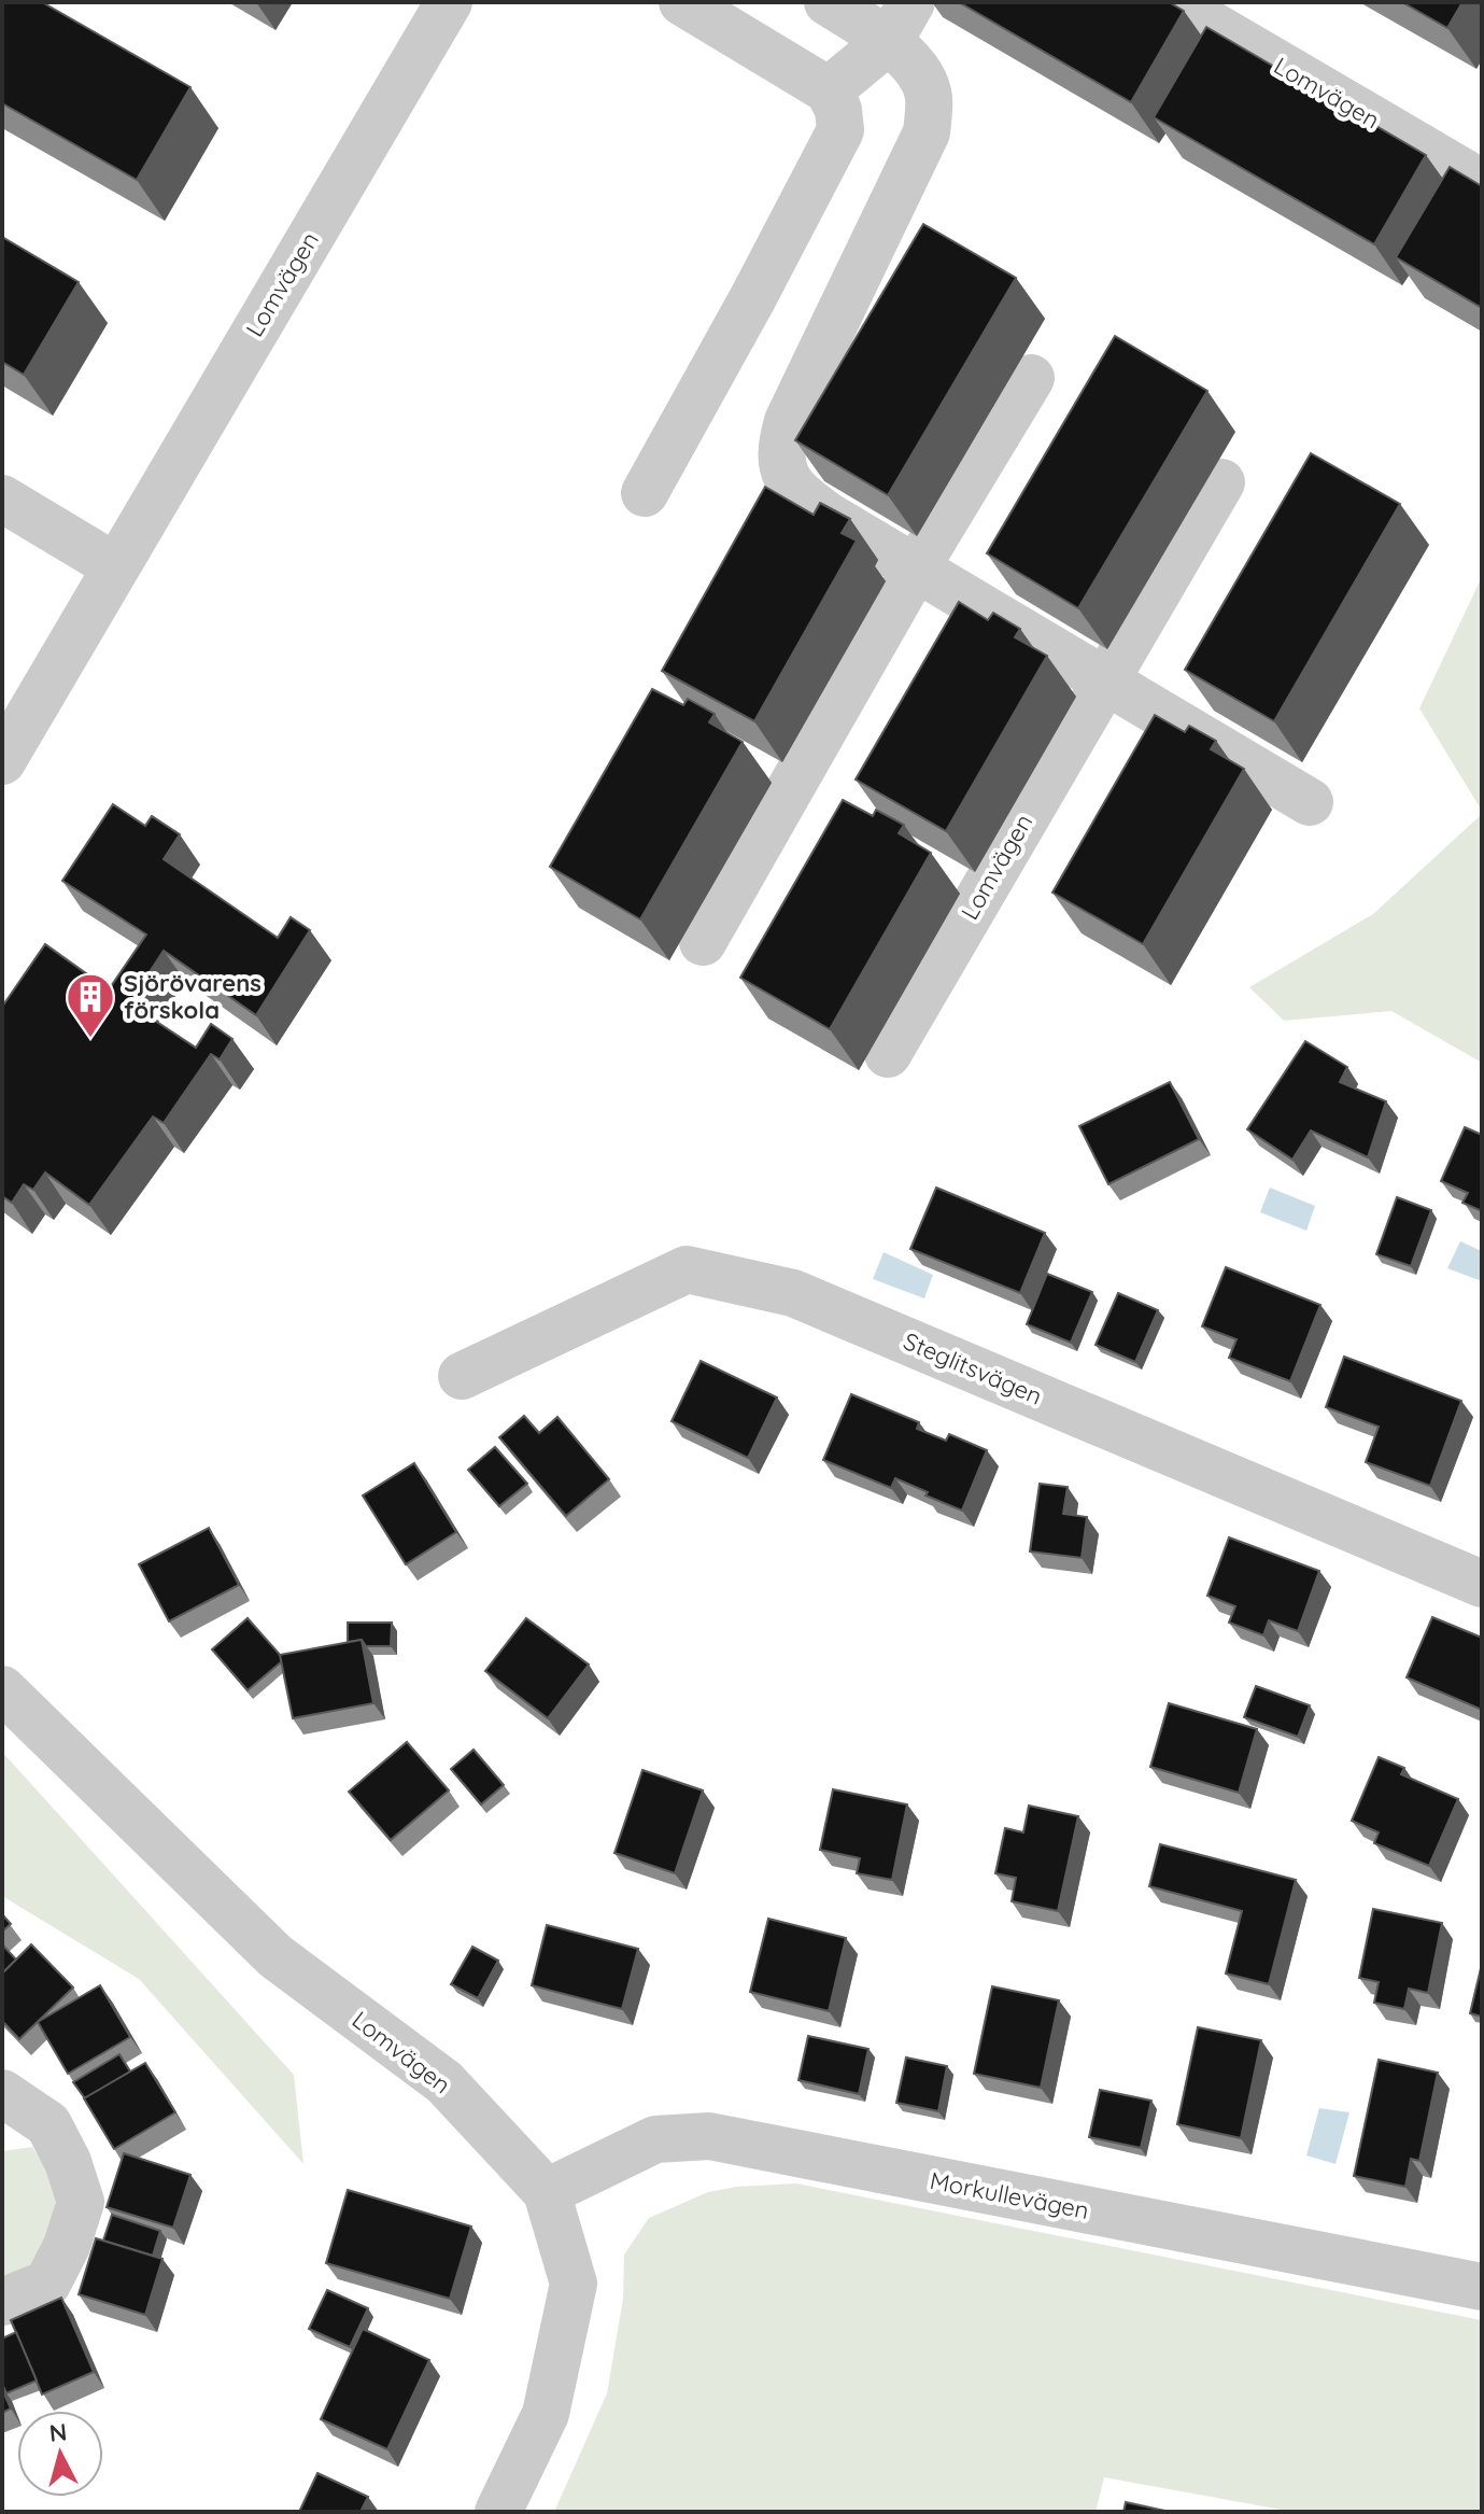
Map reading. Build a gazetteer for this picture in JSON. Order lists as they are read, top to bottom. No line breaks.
{"streets":{"street":["Lomvägen","Steglitsvägen","Morkullevägen"]},"crossings":[["Lomvägen","Morkullevägen"]],"places":{"building":["Sjörövarens förskola"]},"north":"top"}
